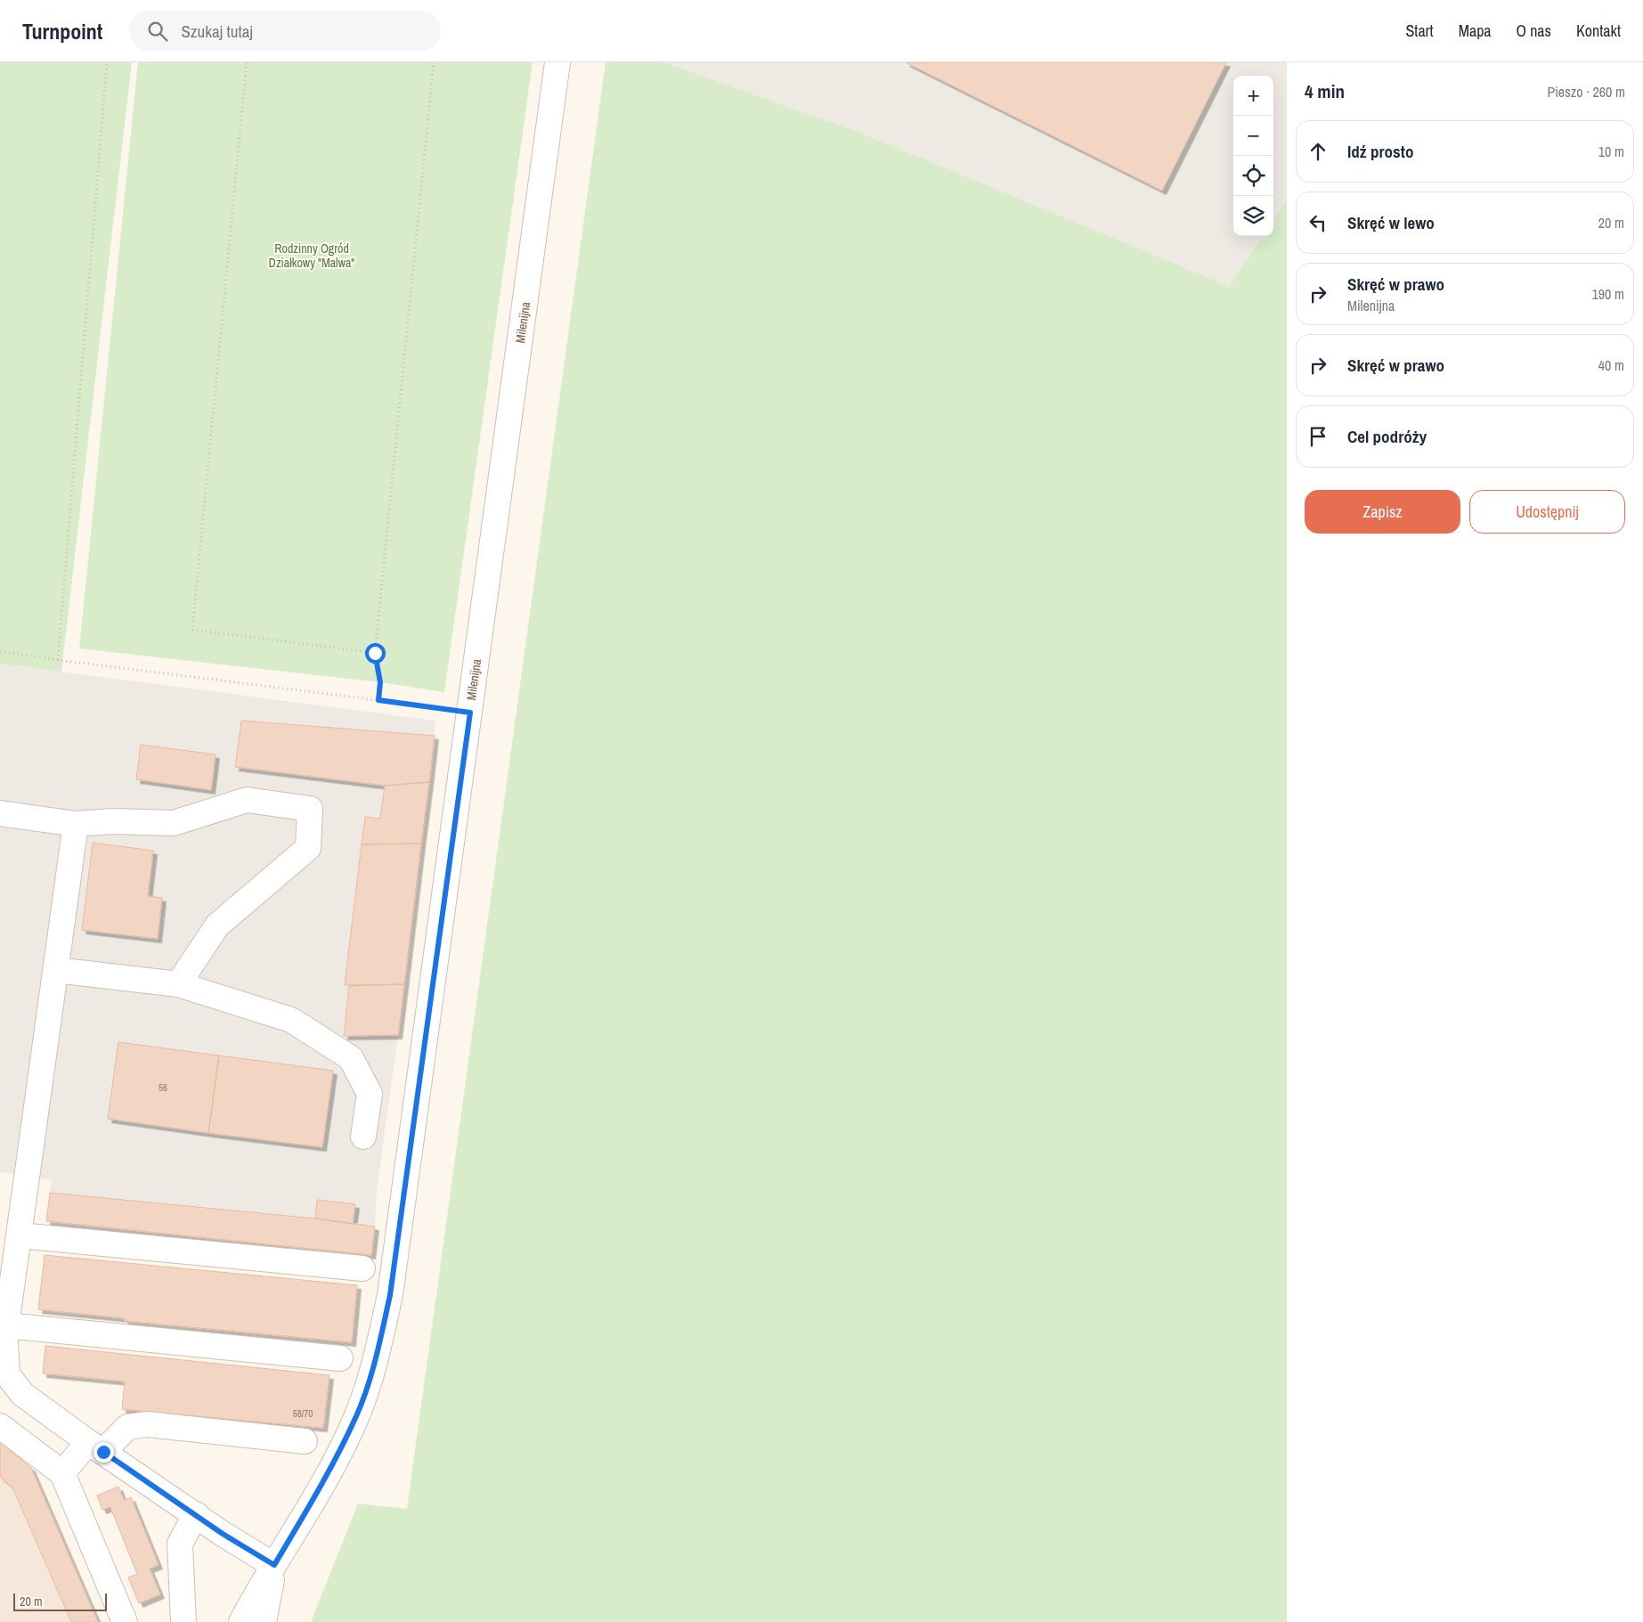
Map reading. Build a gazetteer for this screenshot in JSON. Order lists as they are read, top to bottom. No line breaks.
{"streets":{"street":["Milenijna"]},"parks":["Rodzinny Ogród Działkowy \"Malwa\""],"house_numbers":["56","58/70"],"scale_bar":"20 m","page":{"header":"Turnpoint","search":"Szukaj tutaj","nav":["Start","Mapa","O nas","Kontakt"],"heading":["4 min","Pieszo · 260 m"],"map_buttons":["+","−"],"list":[["Idź prosto","10 m"],["Skręć w lewo","20 m"],["Skręć w prawo","Milenijna","190 m"],["Skręć w prawo","40 m"],"Cel podróży"],"buttons":["Zapisz","Udostępnij"],"scale":"20 m"}}
